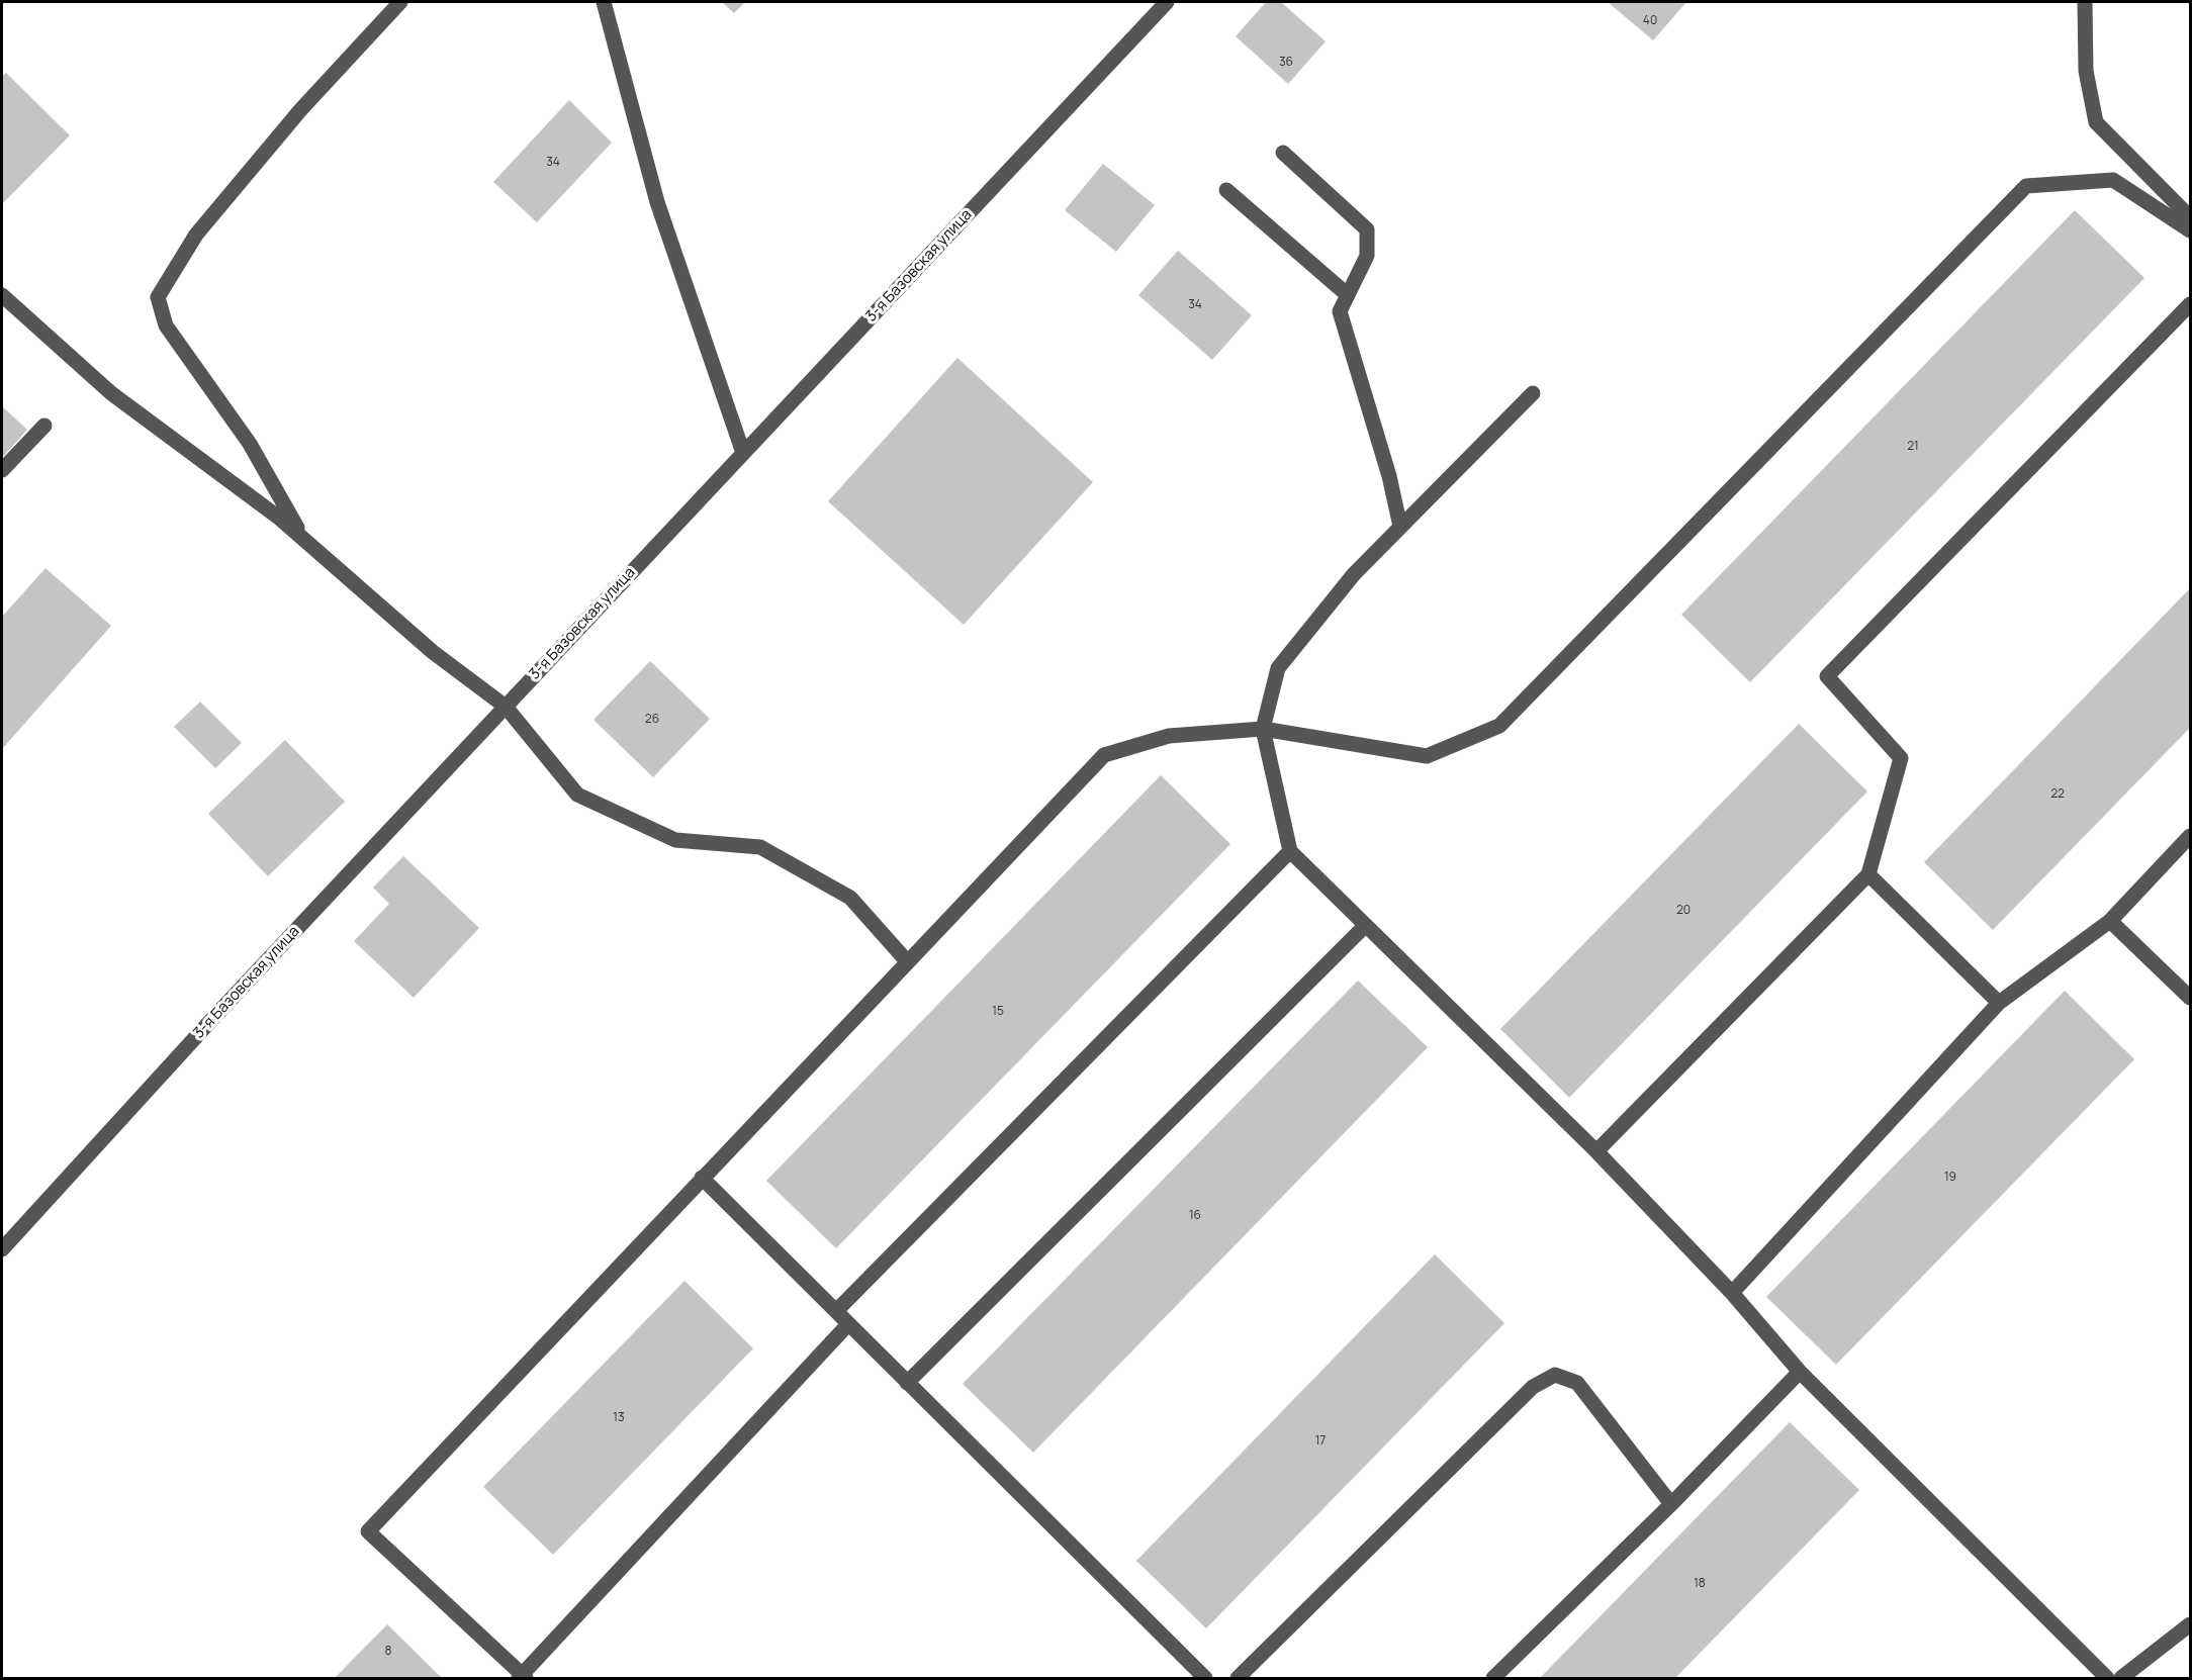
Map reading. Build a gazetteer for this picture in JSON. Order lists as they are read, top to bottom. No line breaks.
{"streets":{"street":["3-я Базовская улица"]},"house_numbers":["40","36","34","34","21","26","22","20","15","19","16","13","17","18","8"]}
